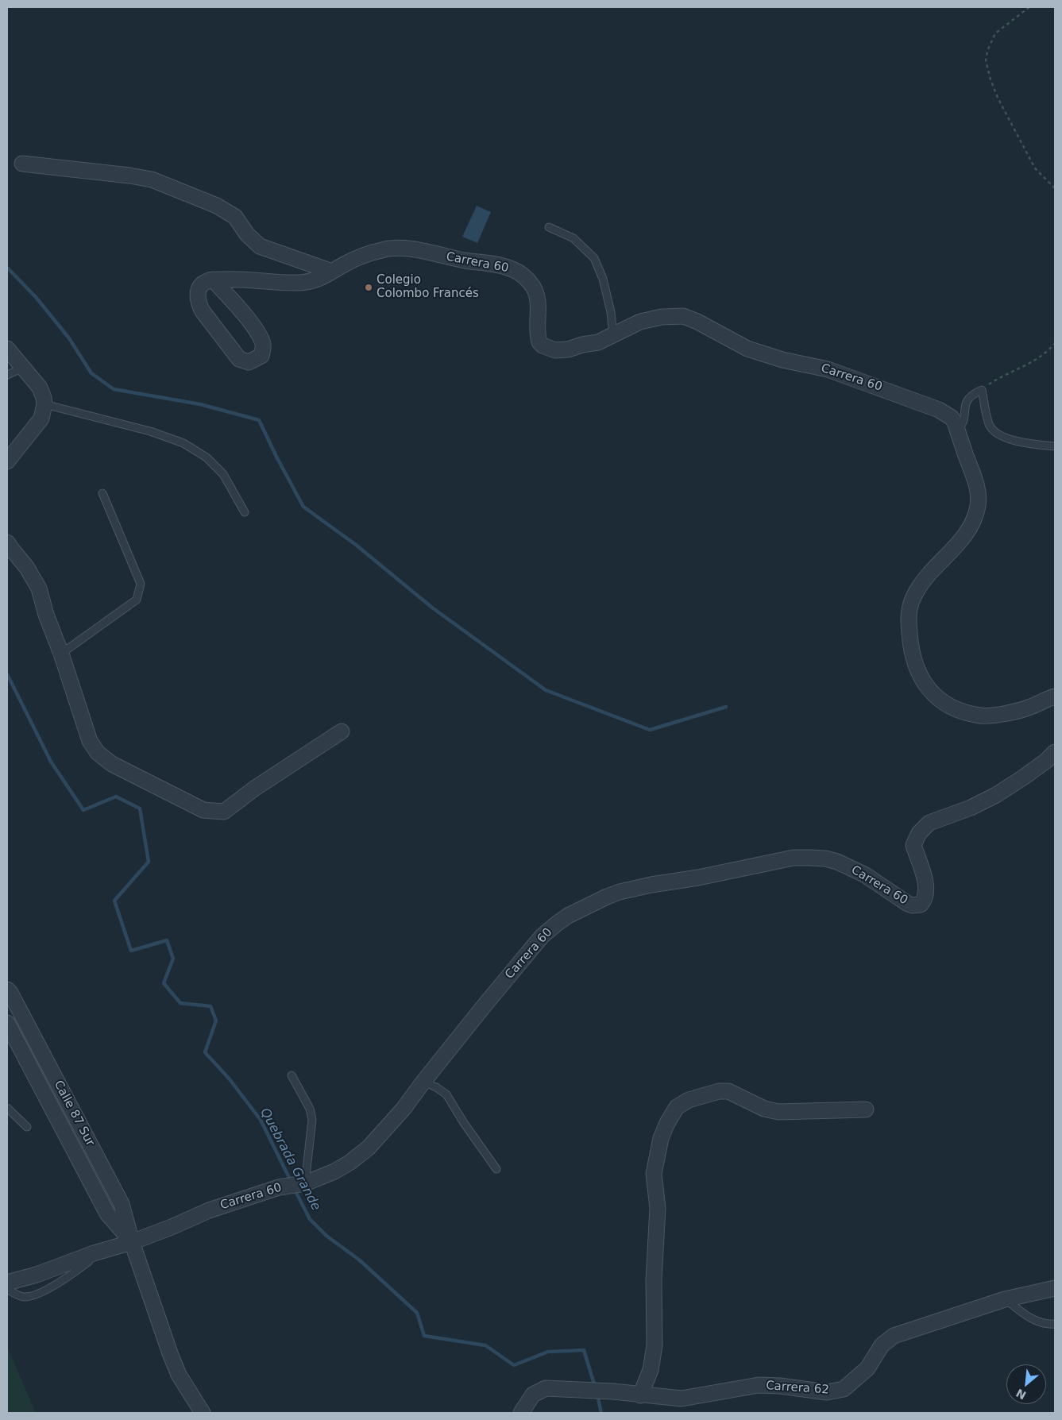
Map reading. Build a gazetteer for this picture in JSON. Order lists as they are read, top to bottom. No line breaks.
{"streets":{"street":["Carrera 60","Calle 87 Sur","Carrera 62"]},"crossings":[["Carrera 60","Calle 87 Sur"]],"water":["Quebrada Grande"],"places":["Colegio Colombo Francés"],"north":"bottom left"}
